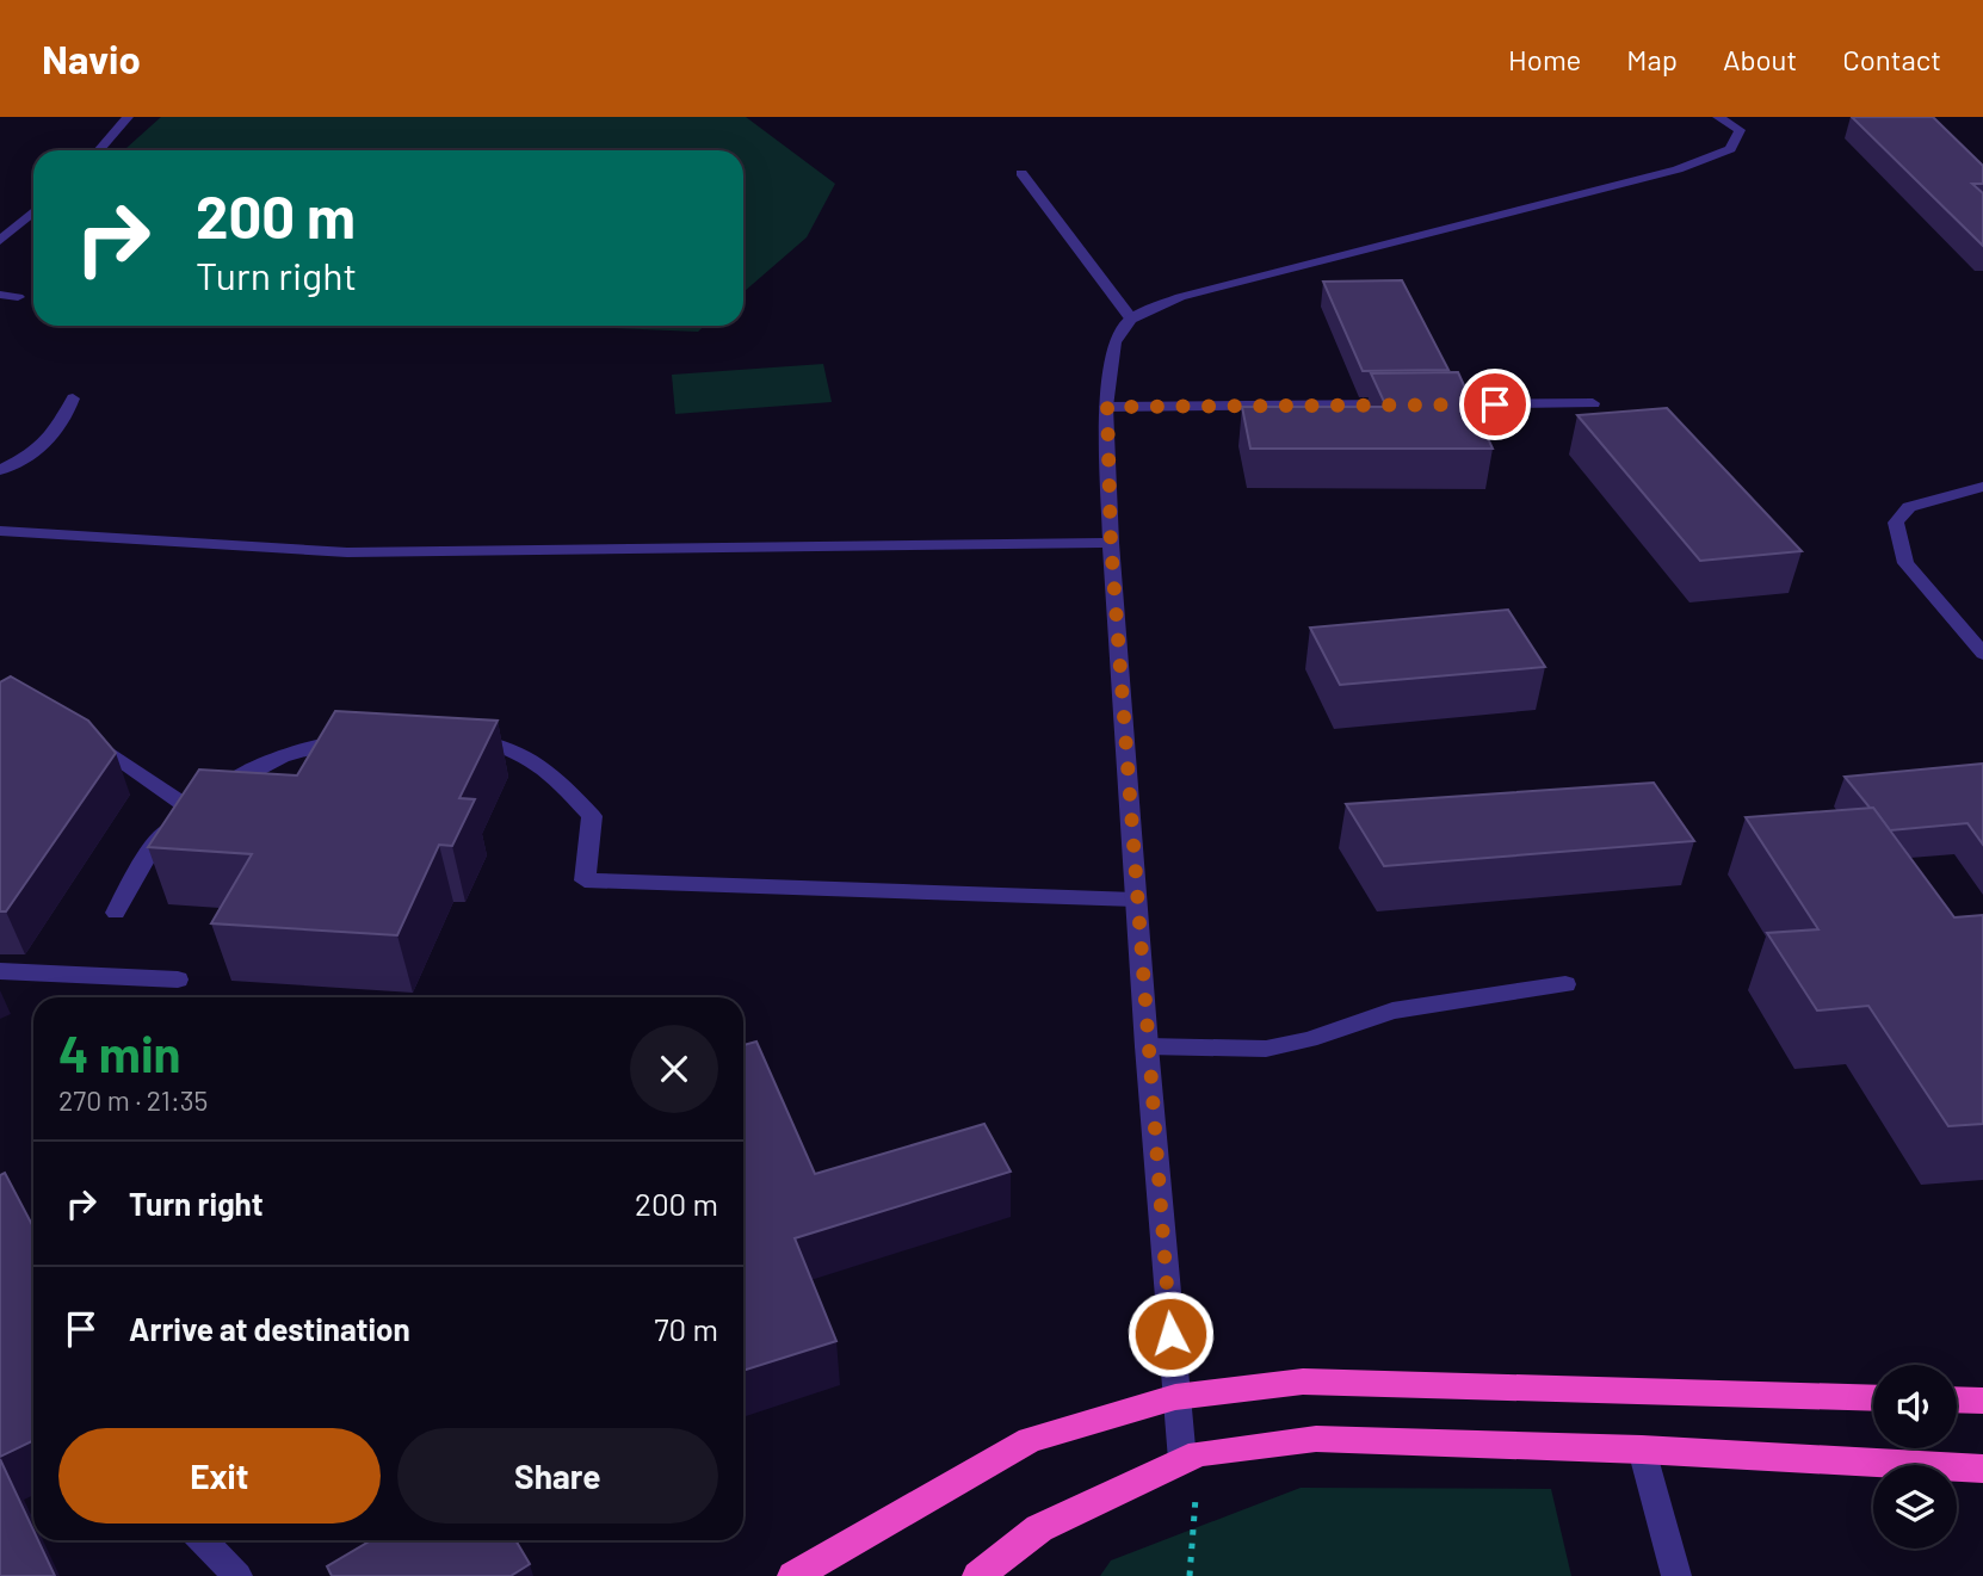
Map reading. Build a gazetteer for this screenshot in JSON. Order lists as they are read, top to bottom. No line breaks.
{"page":{"header":"Navio","nav":["Home","Map","About","Contact"],"turn":["200 m","Turn right"],"heading":["4 min","270 m · 21:35"],"list":[{"name":"Turn right","value":"200 m"},{"name":"Arrive at destination","value":"70 m"}],"buttons":["Exit","Share"]}}
